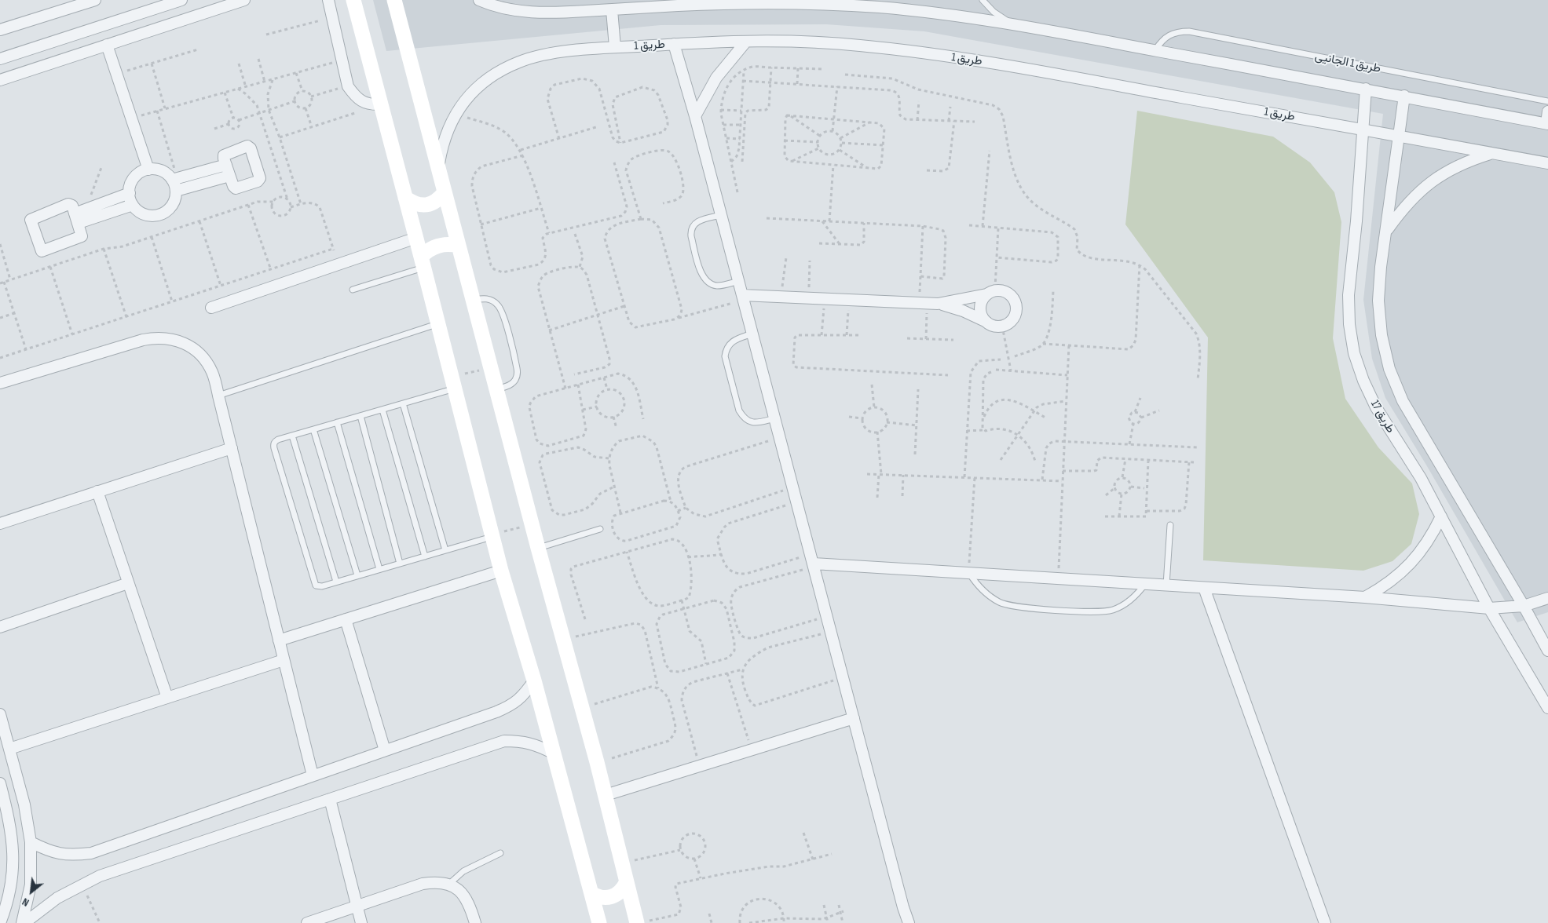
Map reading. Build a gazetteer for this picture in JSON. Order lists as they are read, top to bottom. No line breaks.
{"streets":{"street":["طريق 1","طريق 17"],"lane":["طريق 1 الجانيى"]},"crossings":[["طريق 1","طريق 17"]],"north":"bottom left"}
